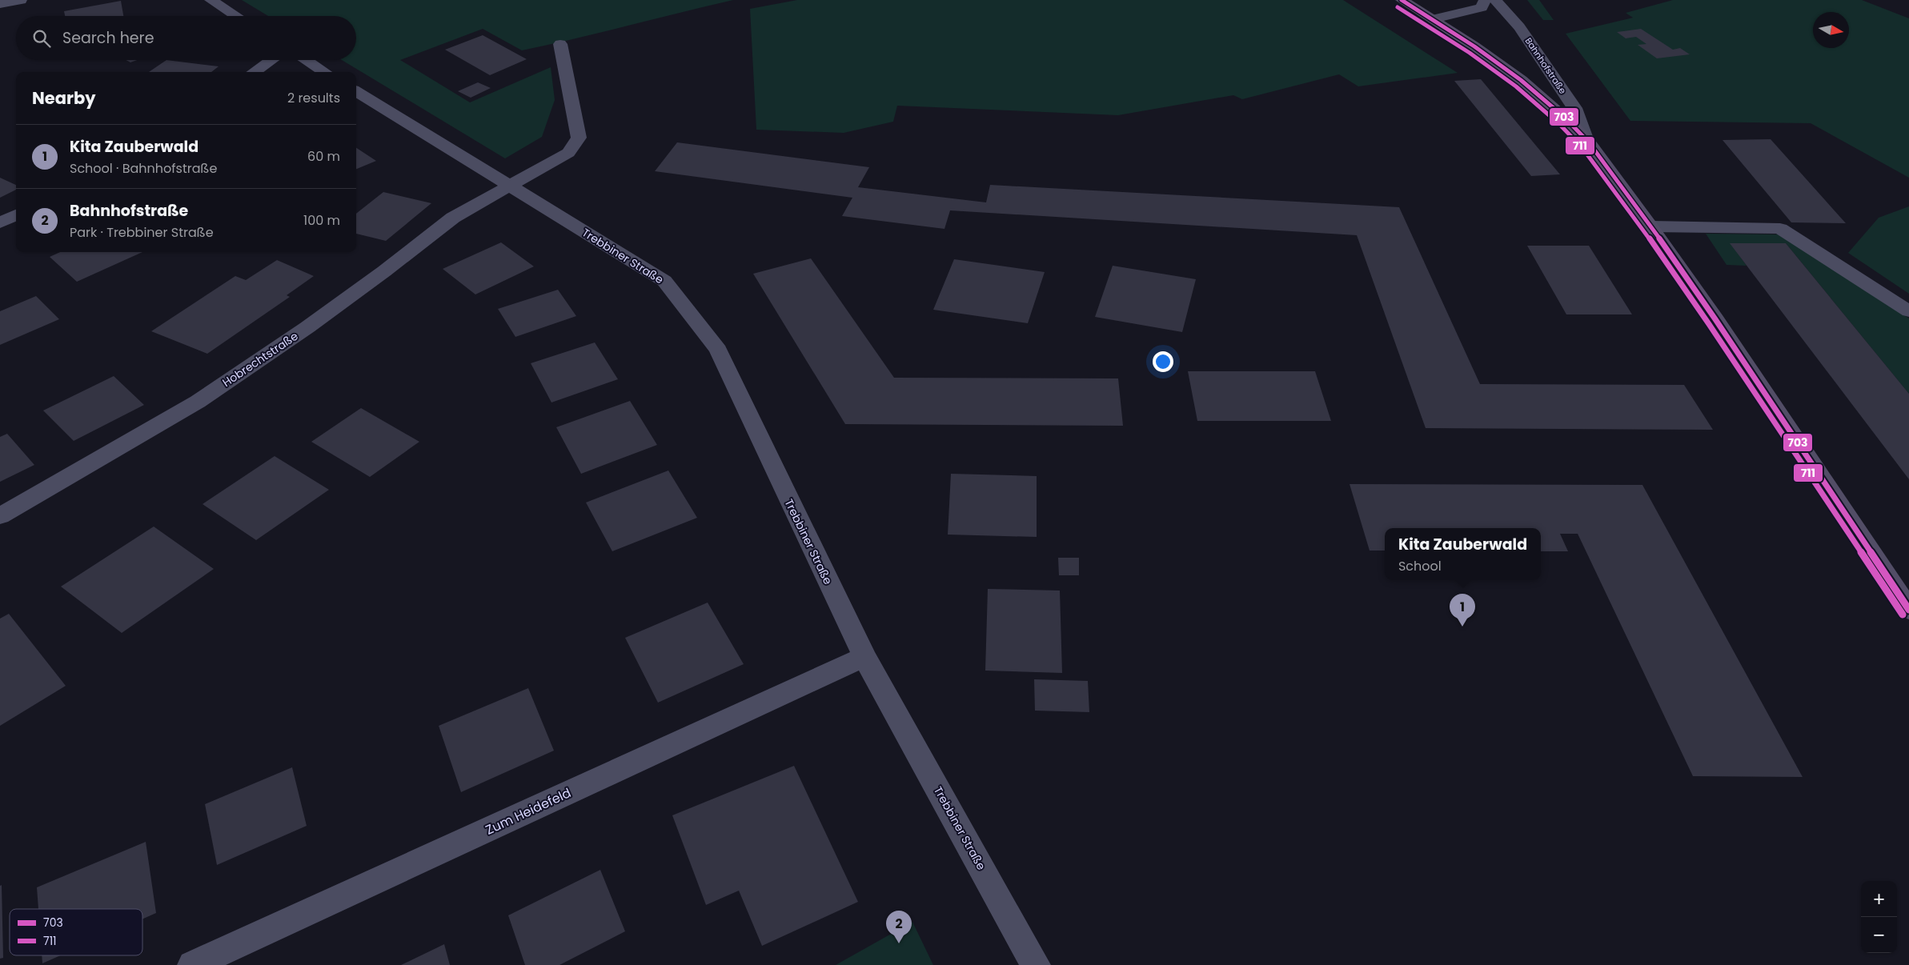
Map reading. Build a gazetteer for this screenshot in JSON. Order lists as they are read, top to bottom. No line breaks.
{"streets":{"main road":["Bahnhofstraße"],"street":["Trebbiner Straße","Hobrechtstraße","Zum Heidefeld"]},"crossings":[["Trebbiner Straße","Hobrechtstraße"],["Trebbiner Straße","Zum Heidefeld"]],"lines":["transit line 703","transit line 711"],"legend":["703","711"],"north":"right","page":{"search":"Search here","heading":["Nearby","2 results"],"list":[{"mark":"1","name":"Kita Zauberwald","note":"School · Bahnhofstraße","value":"60 m"},{"mark":"2","name":"Bahnhofstraße","note":"Park · Trebbiner Straße","value":"100 m"}],"popup":["Kita Zauberwald","School"],"pins":["1","2"],"map_buttons":["+","−"]}}
